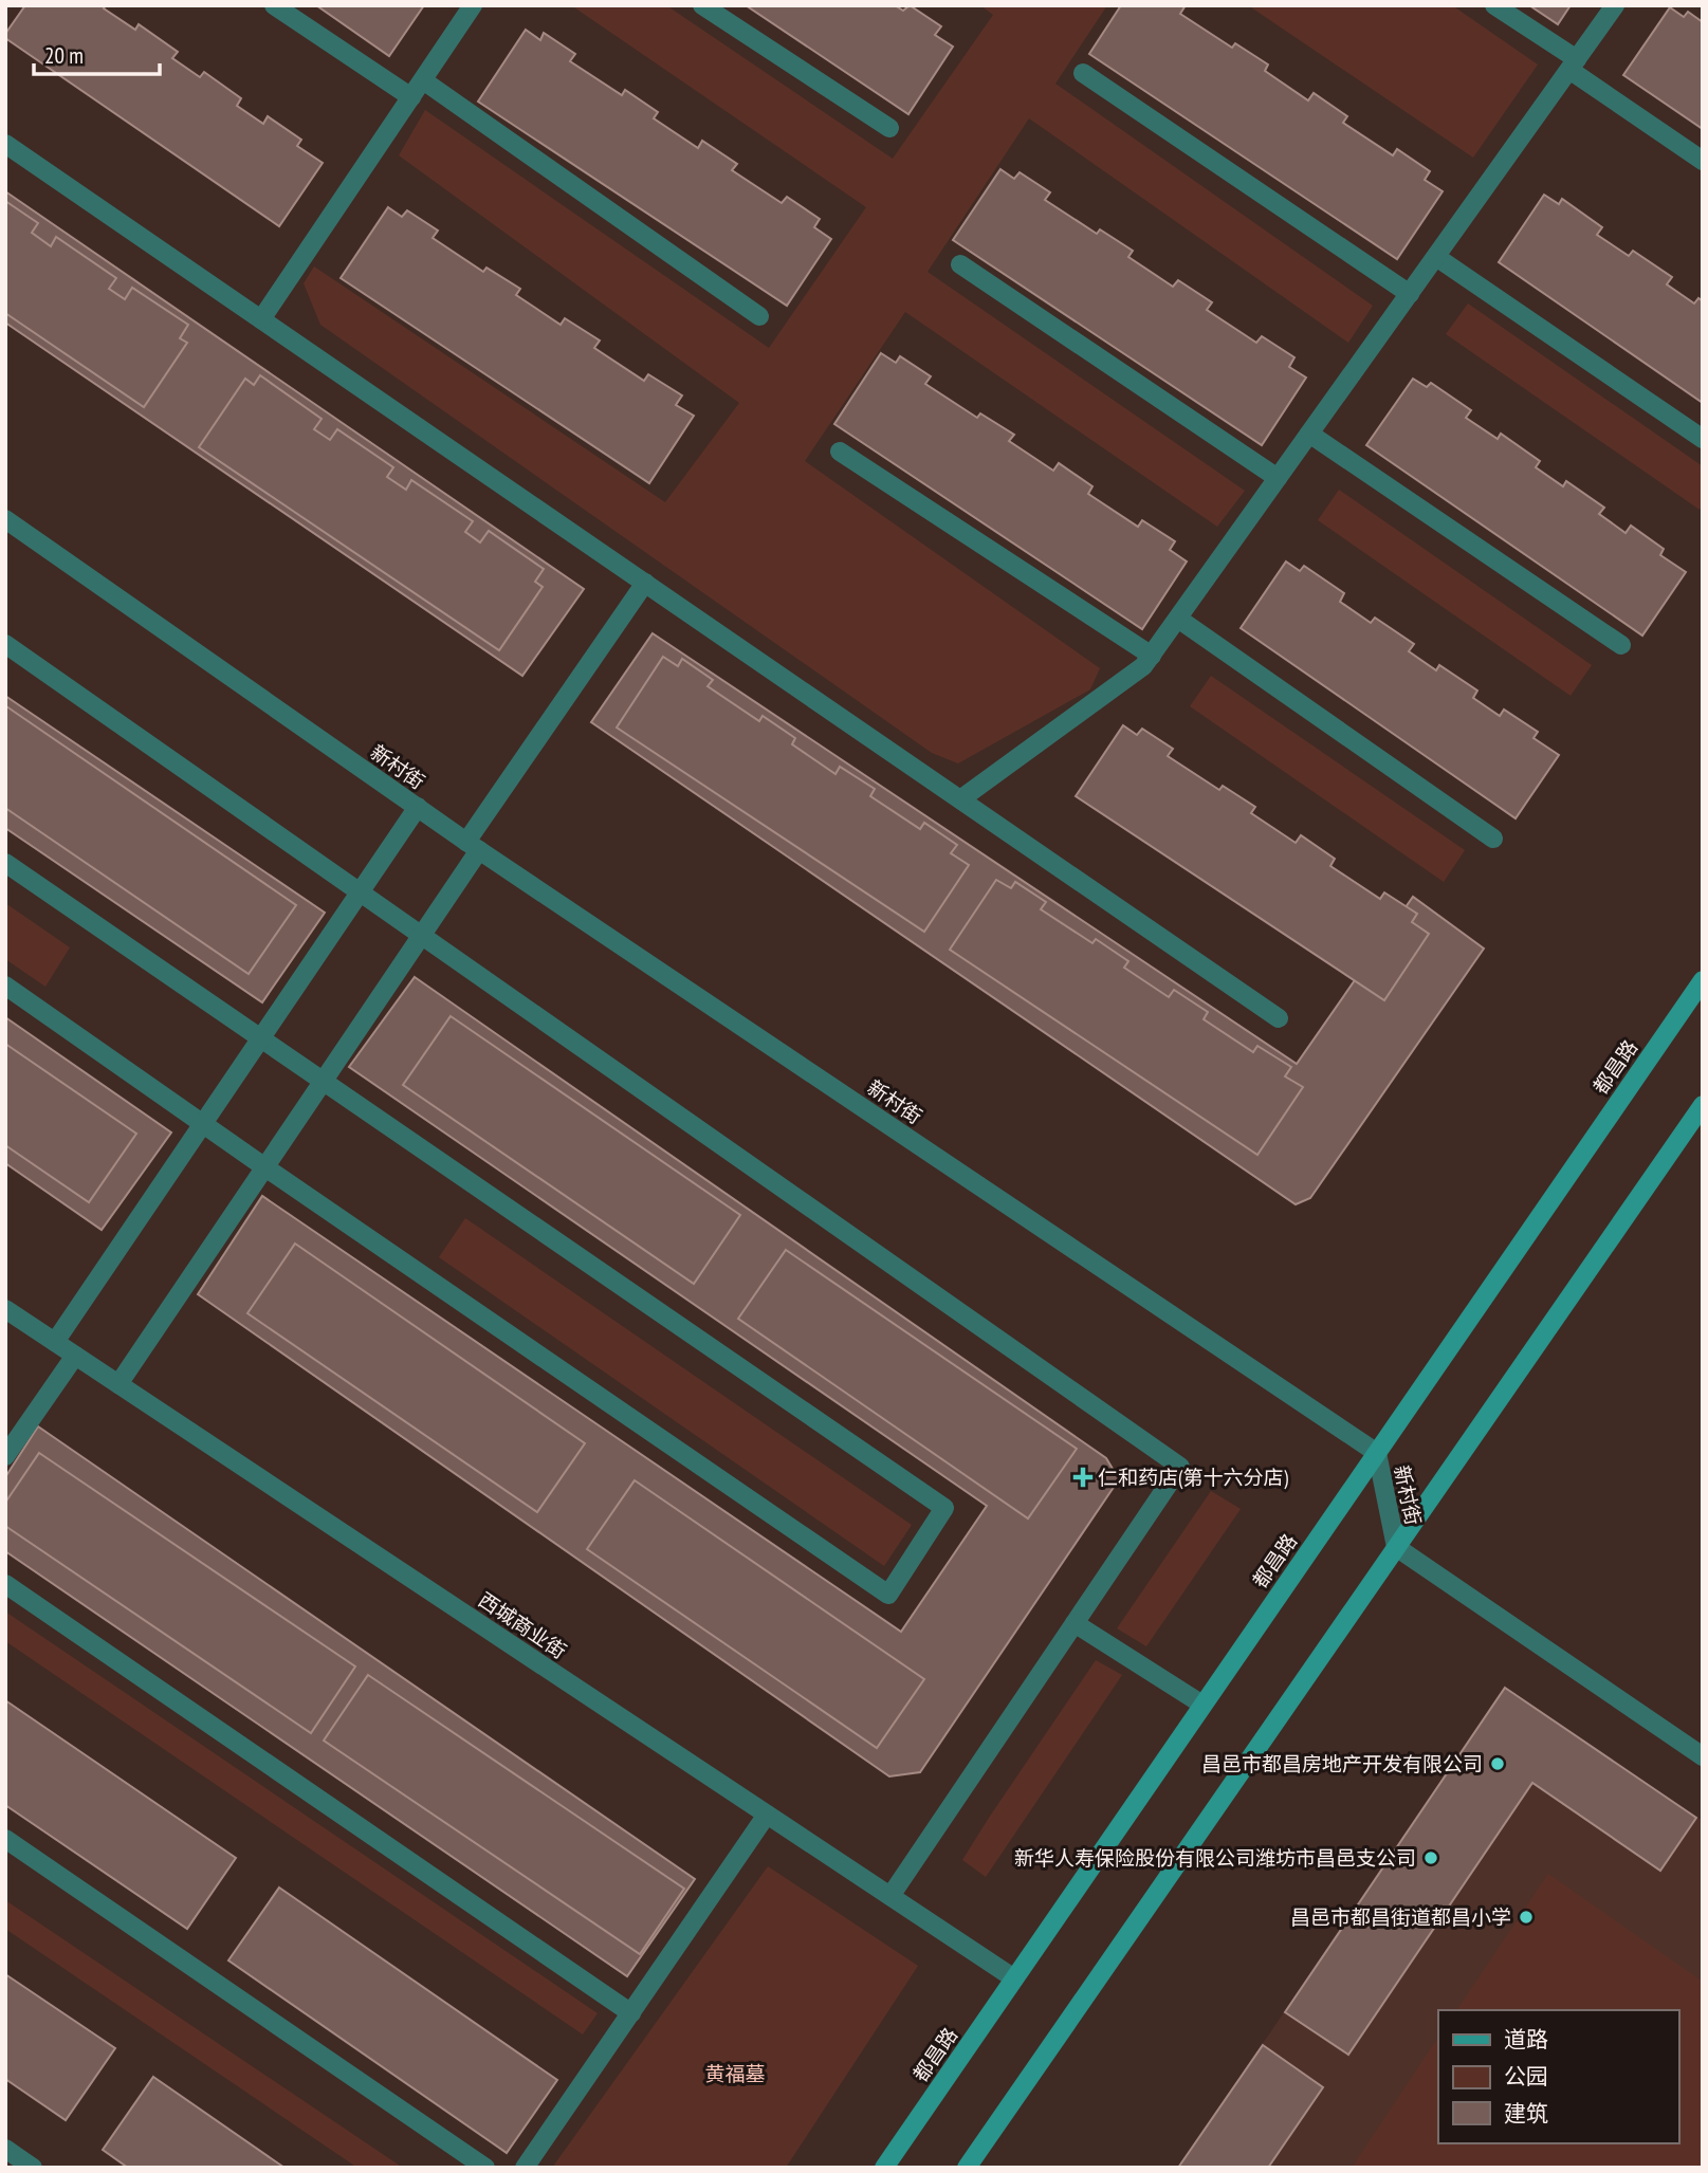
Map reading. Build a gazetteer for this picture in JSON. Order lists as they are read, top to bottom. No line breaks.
{"streets":{"main road":["都昌路"],"street":["新村街","西城商业街"]},"crossings":[["新村街","都昌路"],["都昌路","西城商业街"]],"parks":["黄福墓"],"places":{"health":["仁和药店(第十六分店)"],"other":["昌邑市都昌房地产开发有限公司","新华人寿保险股份有限公司潍坊市昌邑支公司","昌邑市都昌街道都昌小学"]},"legend":["道路","公园","建筑"],"scale_bar":"20 m"}
